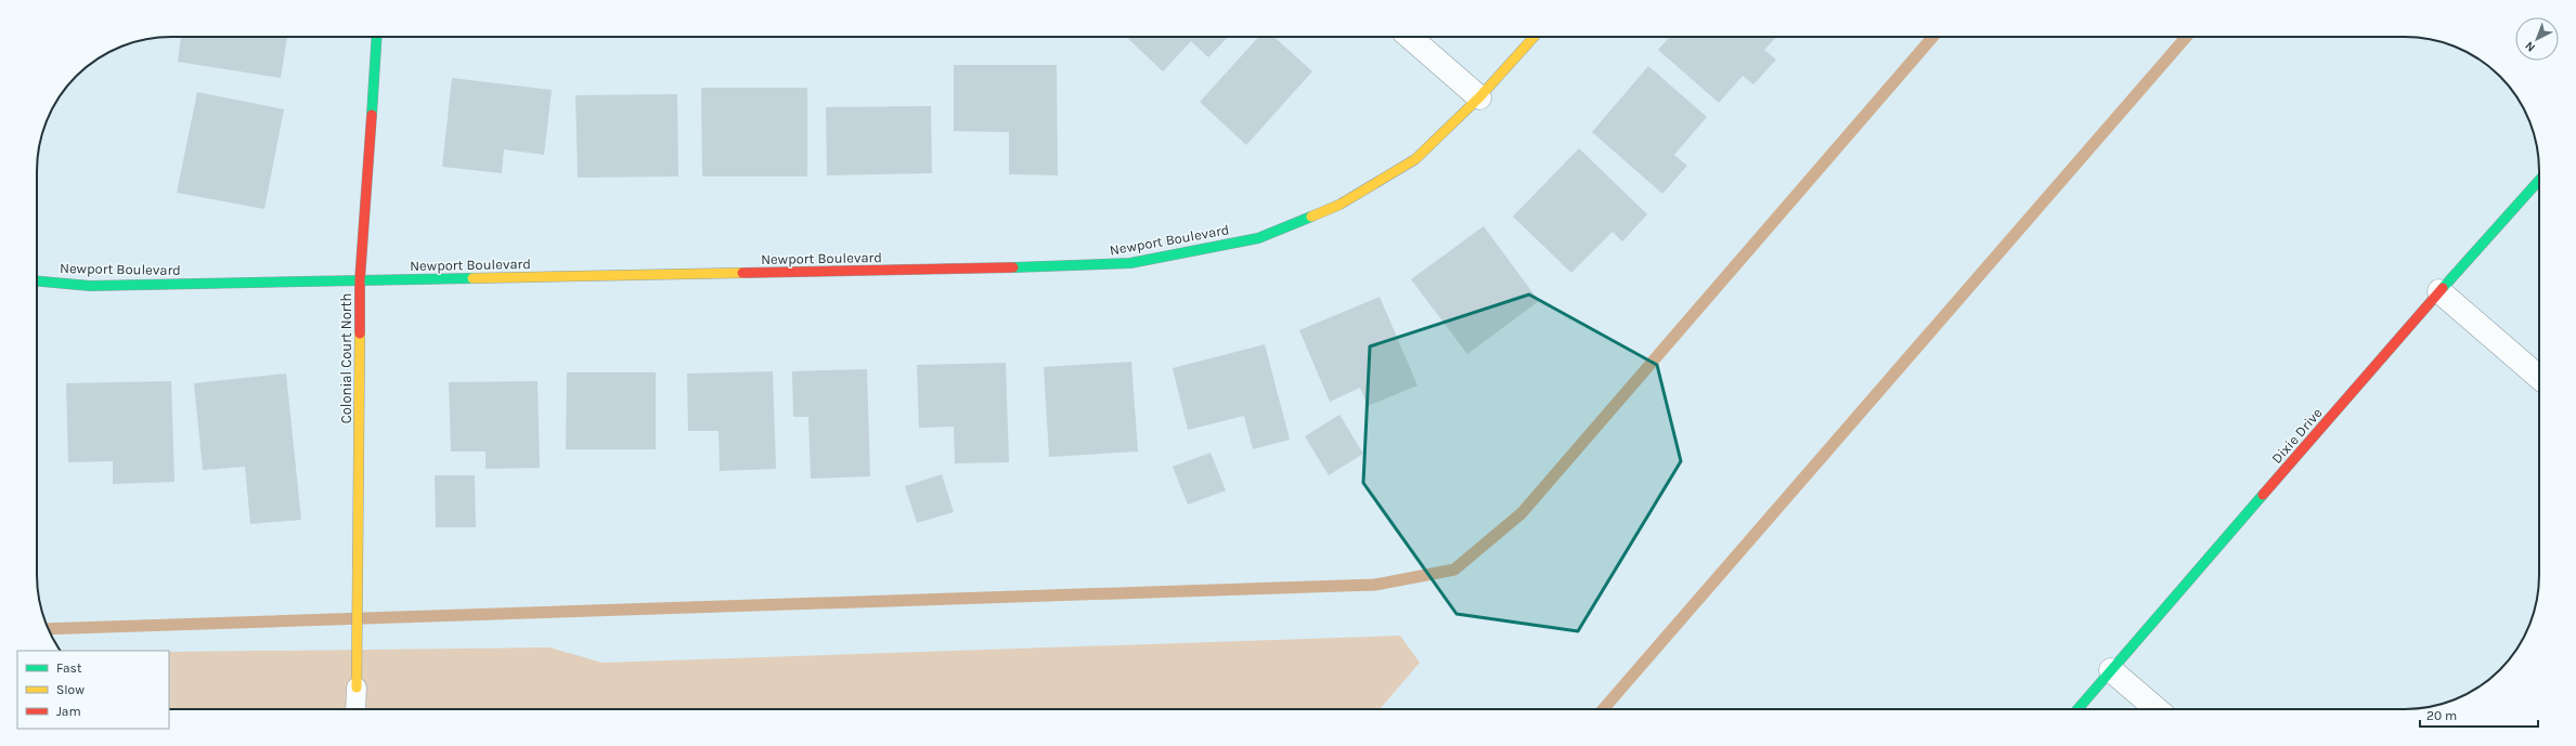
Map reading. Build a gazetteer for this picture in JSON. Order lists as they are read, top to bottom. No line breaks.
{"streets":{"street":["Newport Boulevard","Colonial Court North","Dixie Drive"]},"crossings":[["Newport Boulevard","Colonial Court North"]],"legend":["Fast","Slow","Jam"],"scale_bar":"20 m","north":"bottom left"}
